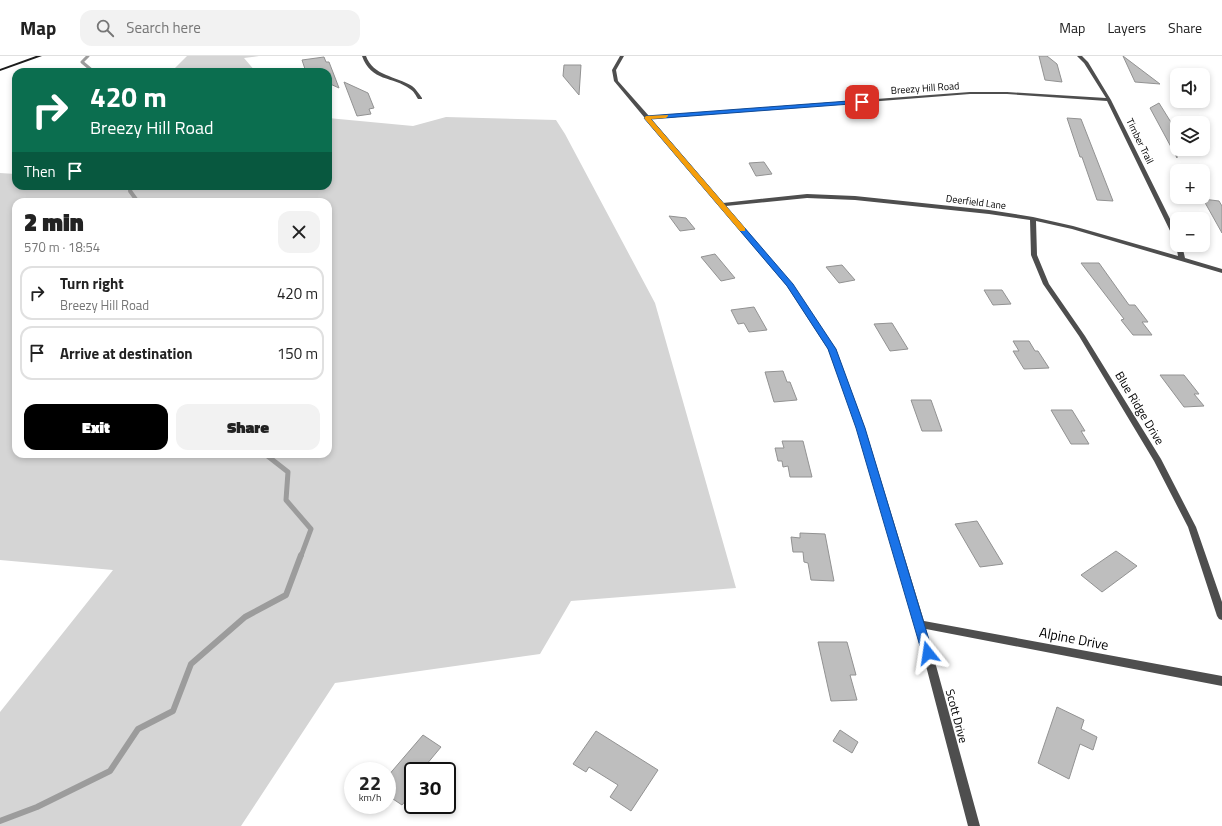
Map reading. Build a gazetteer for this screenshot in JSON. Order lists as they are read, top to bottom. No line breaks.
{"streets":{"street":["Breezy Hill Road","Timber Trail","Deerfield Lane","Blue Ridge Drive","Alpine Drive","Scott Drive"]},"crossings":[["Breezy Hill Road","Timber Trail"],["Breezy Hill Road","Scott Drive"],["Deerfield Lane","Blue Ridge Drive"],["Deerfield Lane","Scott Drive"],["Alpine Drive","Scott Drive"]],"page":{"header":"Map","search":"Search here","nav":["Map","Layers","Share"],"map_buttons":["+","−"],"turn":["420 m","Breezy Hill Road"],"then":"Then","heading":["2 min","570 m · 18:54"],"list":[{"name":"Turn right","note":"Breezy Hill Road","value":"420 m"},{"name":"Arrive at destination","value":"150 m"}],"buttons":["Exit","Share"],"speed":"22 km/h","limit":"30"}}
